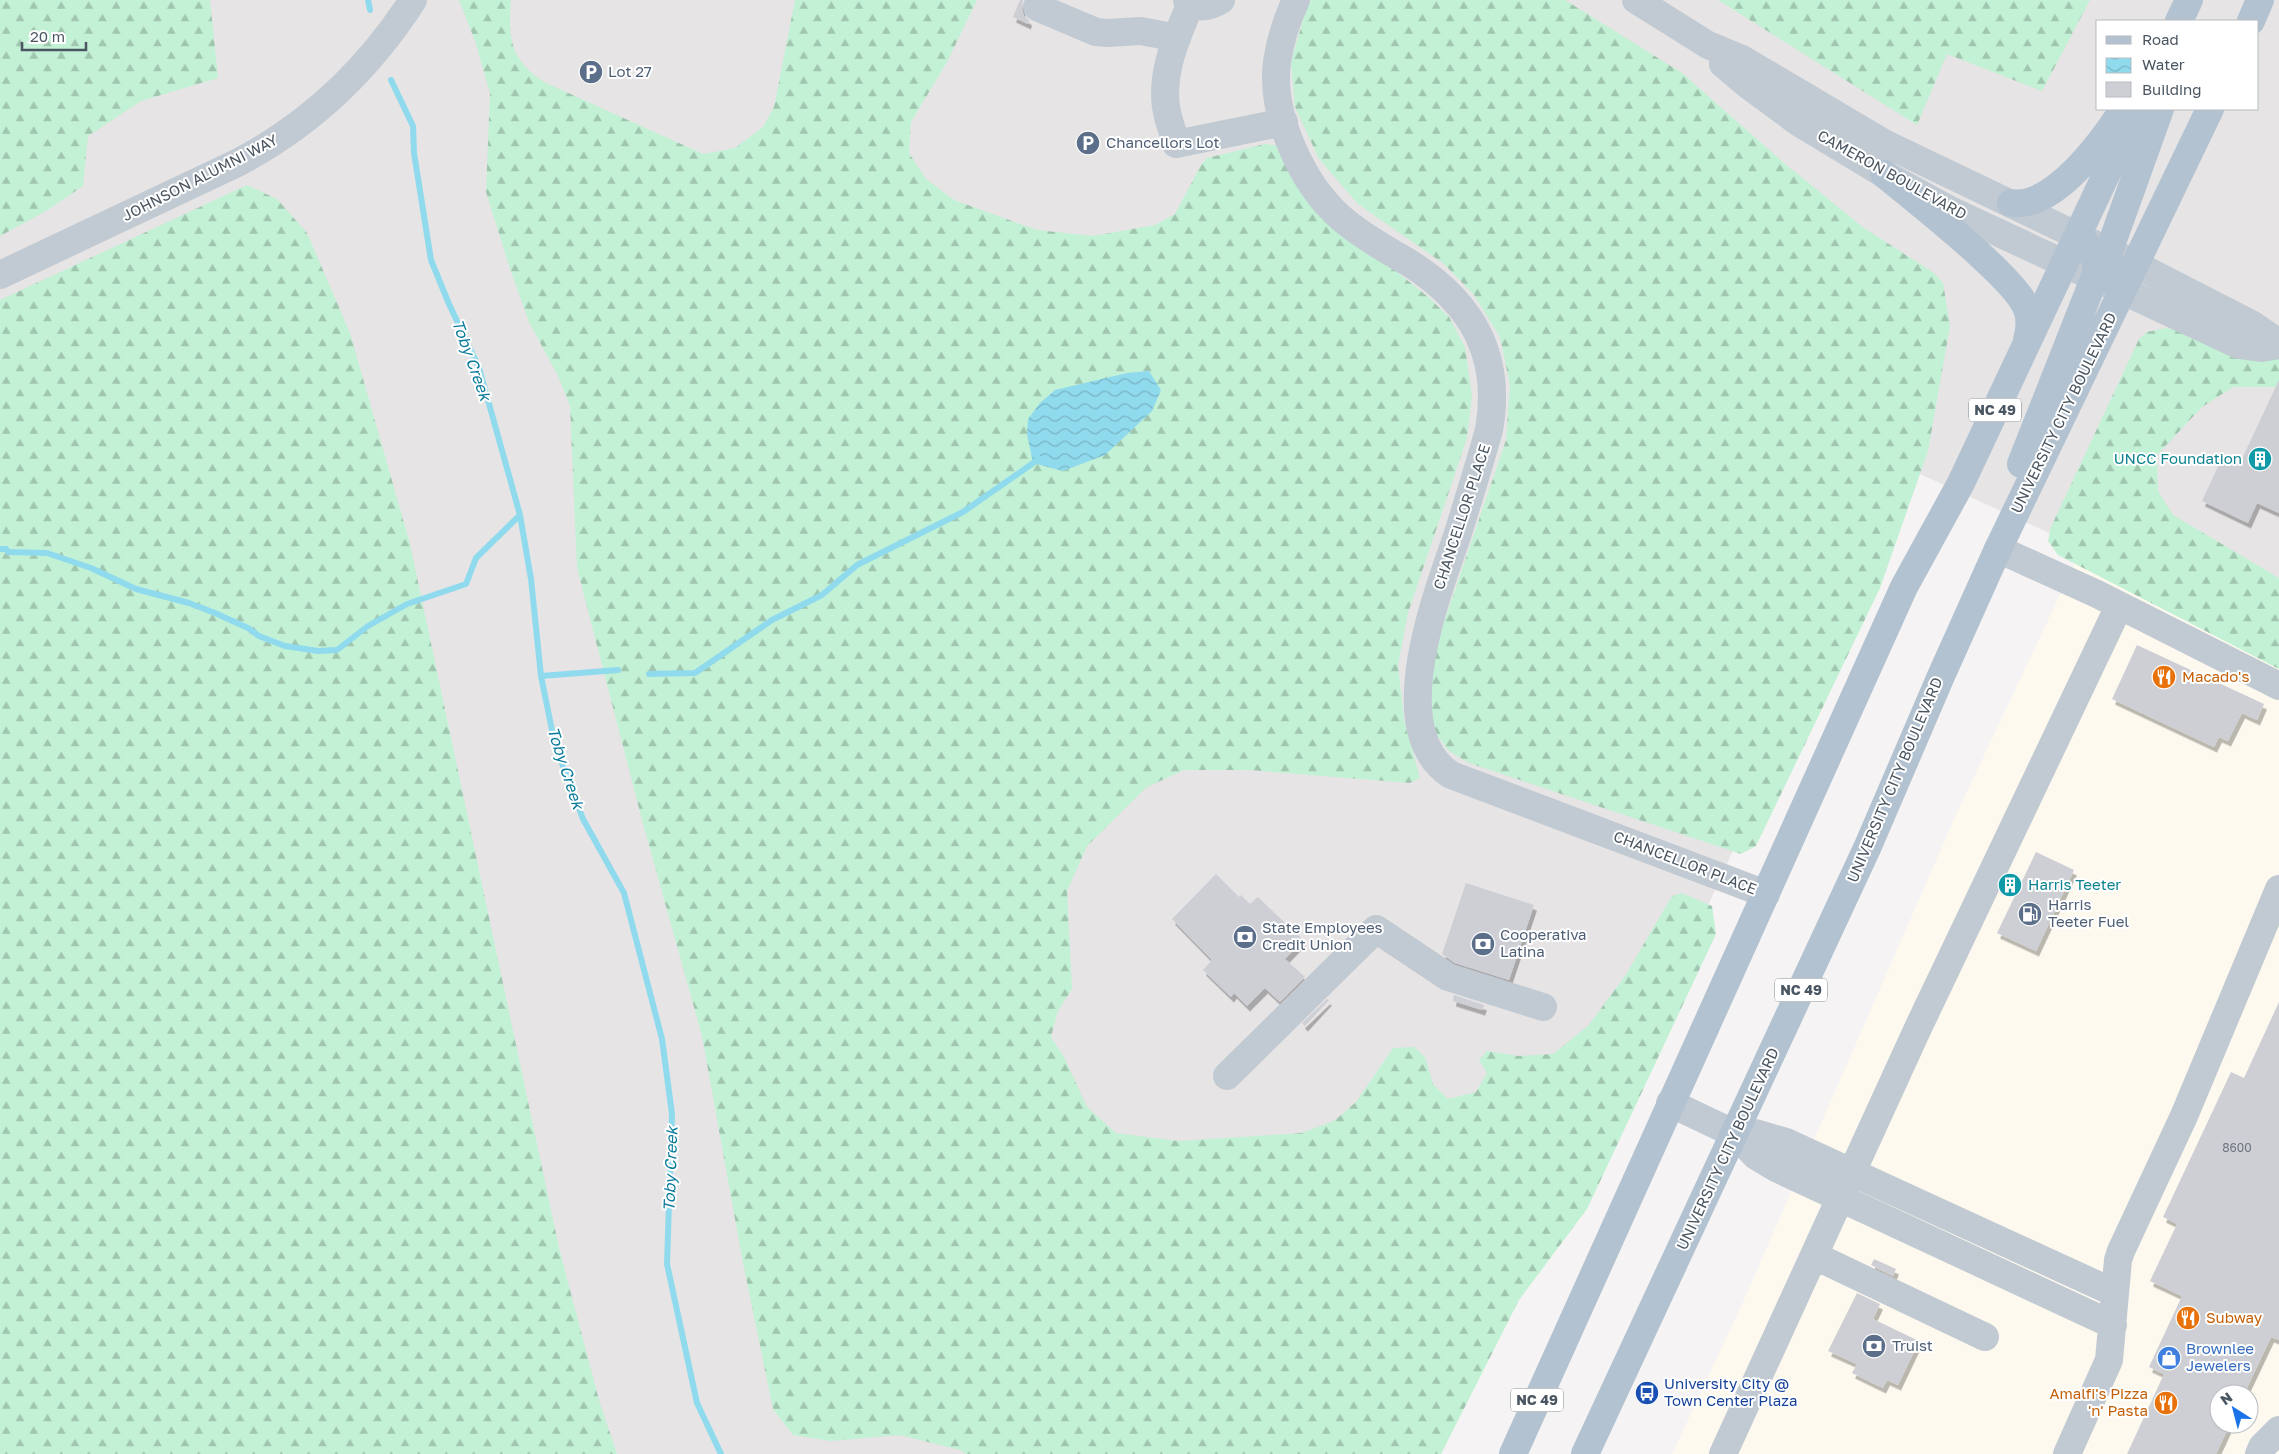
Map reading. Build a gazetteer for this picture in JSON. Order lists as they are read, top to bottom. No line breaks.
{"streets":{"main road":["NC 49","UNIVERSITY CITY BOULEVARD"],"street":["CAMERON BOULEVARD","JOHNSON ALUMNI WAY","CHANCELLOR PLACE"]},"crossings":[["CAMERON BOULEVARD","NC 49"],["CAMERON BOULEVARD","UNIVERSITY CITY BOULEVARD"],["NC 49","CHANCELLOR PLACE"]],"water":["Toby Creek"],"places":{"parking":["Lot 27","Chancellors Lot"],"building":["UNCC Foundation","Harris Teeter"],"restaurant":["Macado's","Subway","Amalfi's Pizza 'n' Pasta"],"fuel station":["Harris Teeter Fuel"],"bank":["State Employees Credit Union","Cooperativa Latina","Truist"],"shop":["Brownlee Jewelers"],"bus stop":["University City @ Town Center Plaza"]},"house_numbers":["8600"],"legend":["Road","Water","Building"],"scale_bar":"20 m","north":"top left"}
